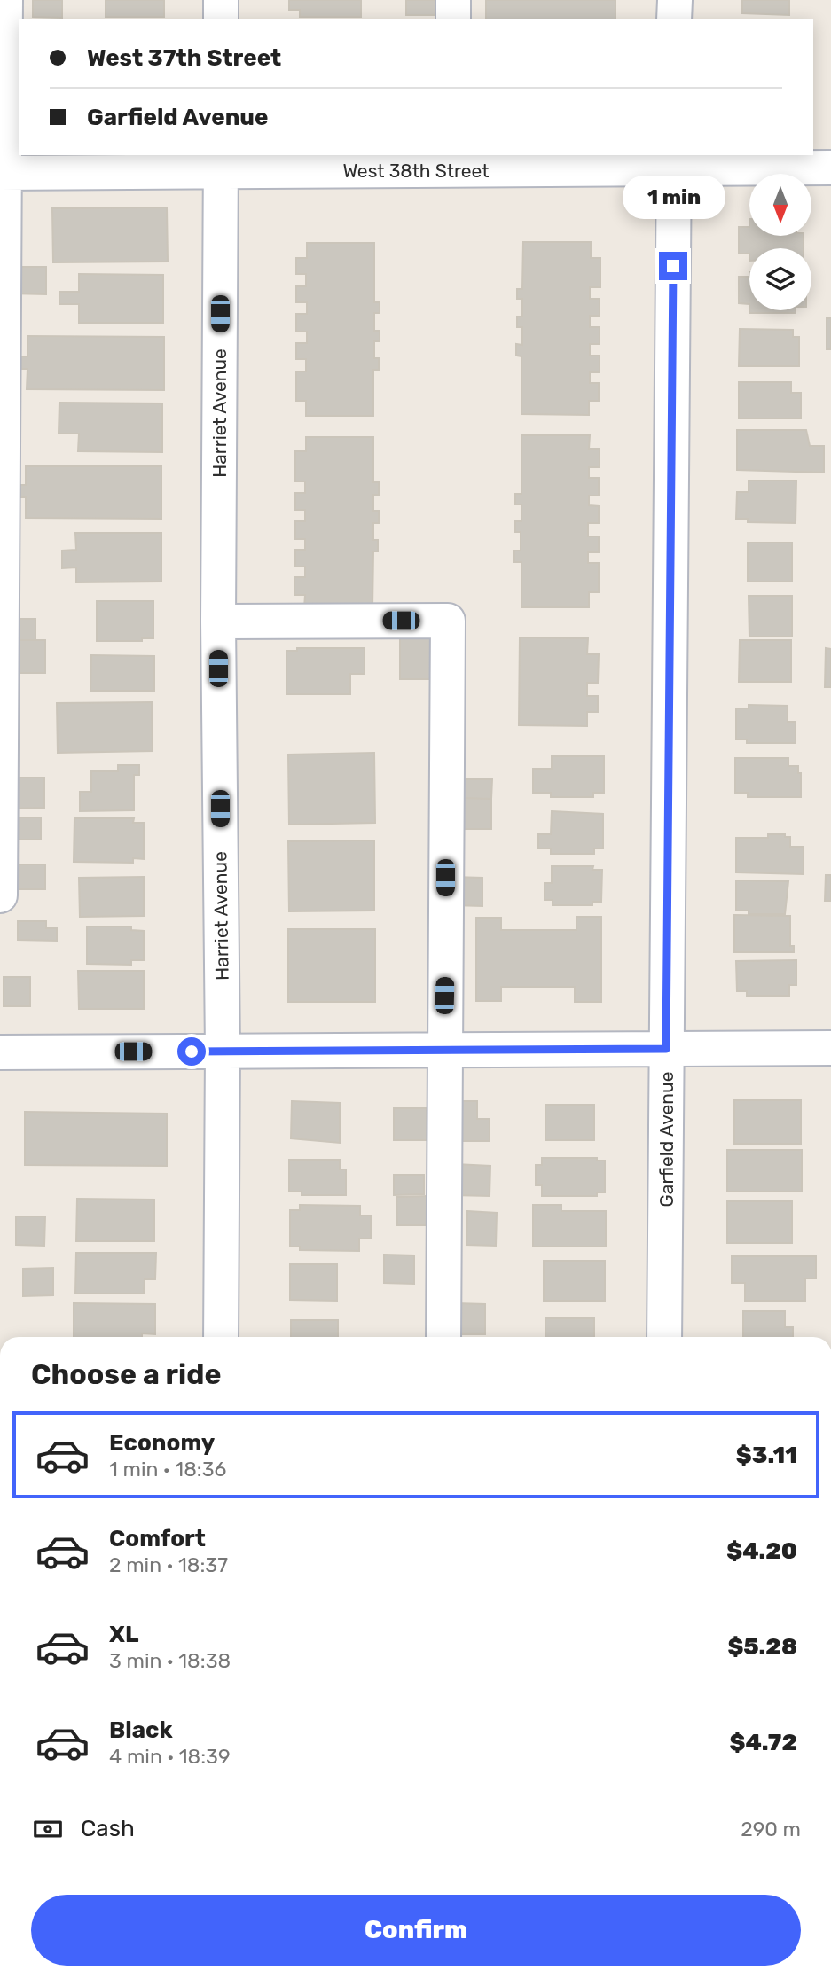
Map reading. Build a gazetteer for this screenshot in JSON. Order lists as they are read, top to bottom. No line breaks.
{"streets":{"street":["West 38th Street","Harriet Avenue","Garfield Avenue"]},"crossings":[["West 38th Street","Harriet Avenue"],["West 38th Street","Garfield Avenue"]],"north":"bottom","page":{"banner":["West 37th Street","Garfield Avenue"],"bubble":"1 min","heading":"Choose a ride","list":[{"name":"Economy","note":"1 min · 18:36","value":"$3.11"},{"name":"Comfort","note":"2 min · 18:37","value":"$4.20"},{"name":"XL","note":"3 min · 18:38","value":"$5.28"},{"name":"Black","note":"4 min · 18:39","value":"$4.72"}],"pay":["Cash","290 m"],"buttons":"Confirm"}}
